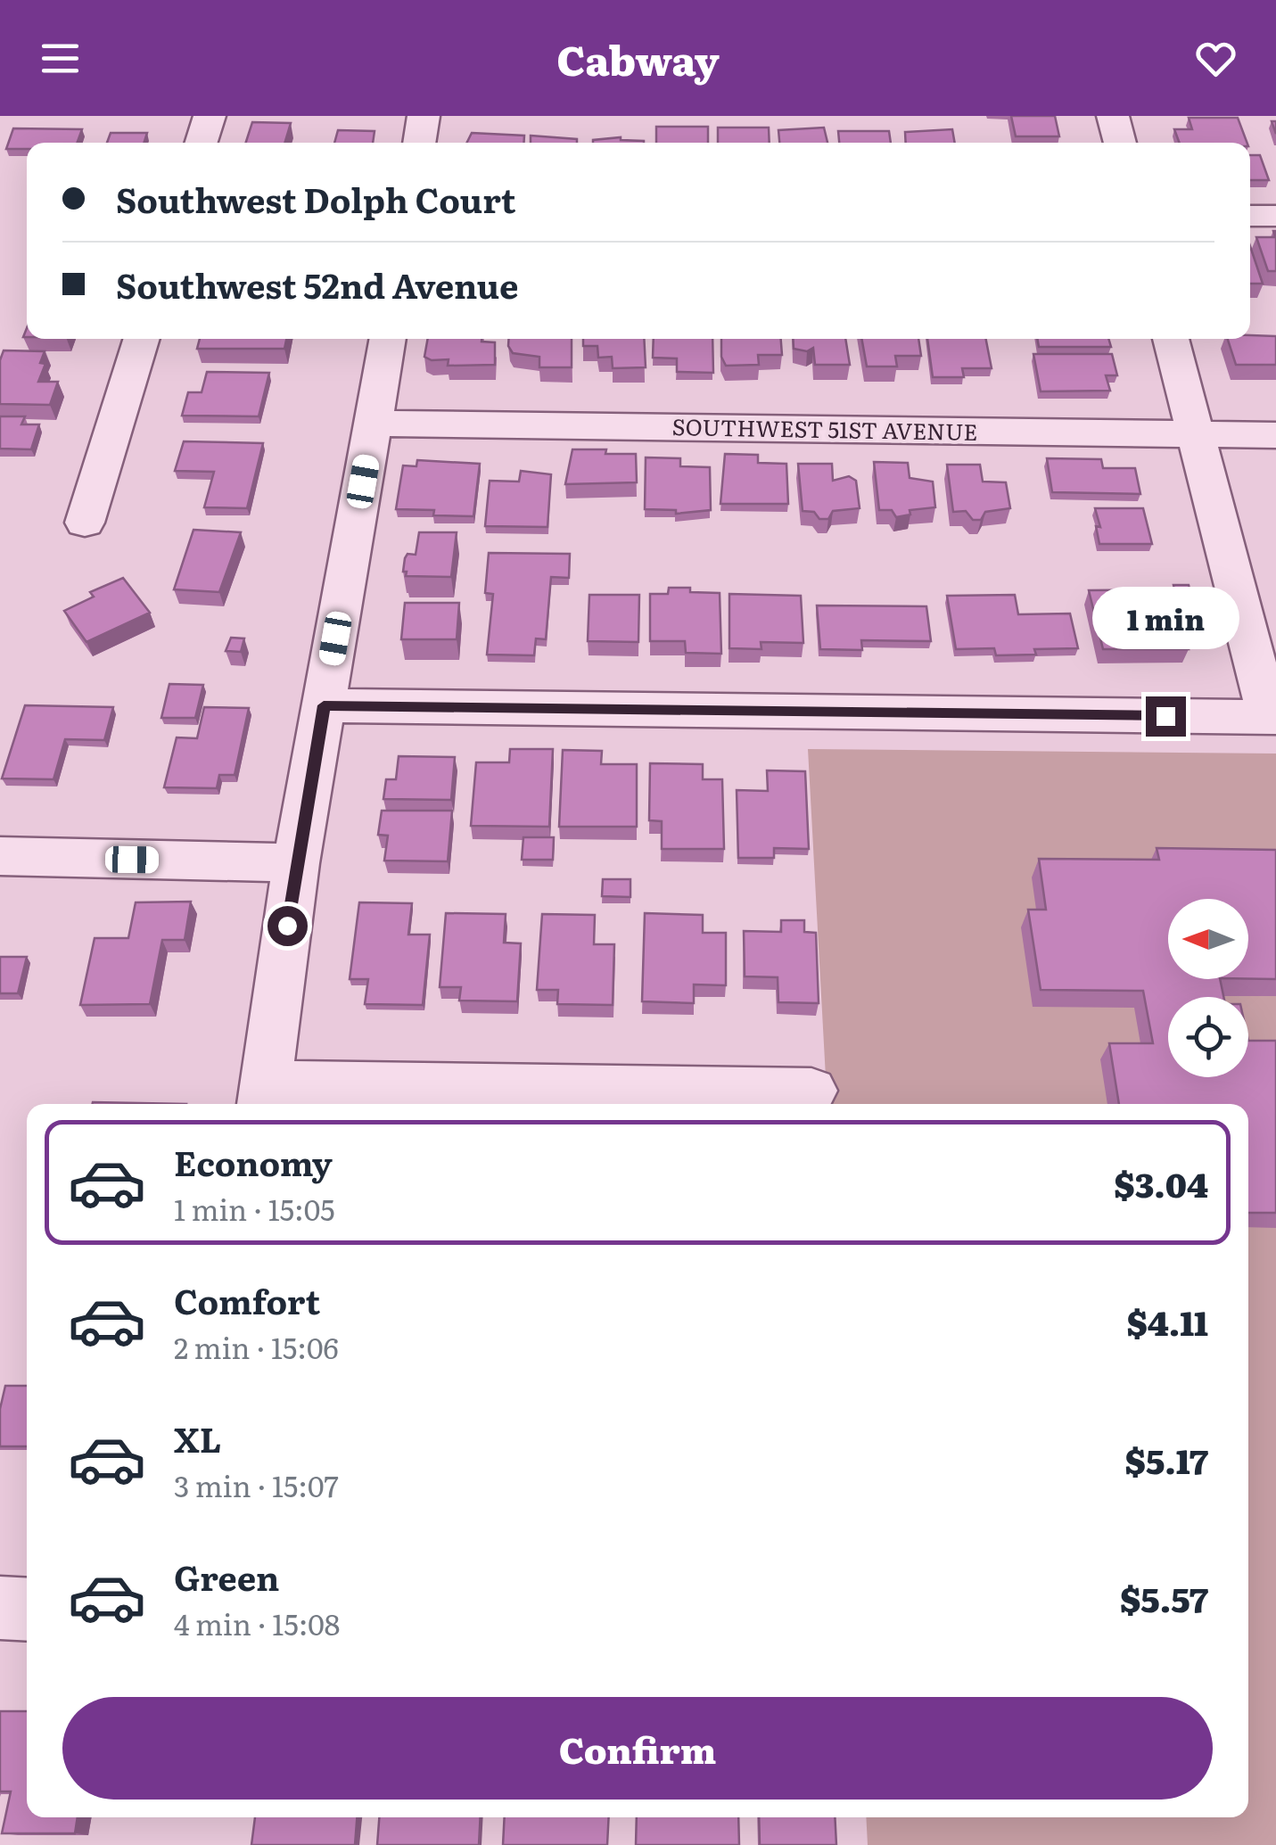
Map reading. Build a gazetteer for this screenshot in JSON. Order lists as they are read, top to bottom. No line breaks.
{"streets":{"street":["SOUTHWEST 51ST AVENUE"]},"north":"left","page":{"header":"Cabway","banner":["Southwest Dolph Court","Southwest 52nd Avenue"],"bubble":"1 min","list":[{"name":"Economy","note":"1 min · 15:05","value":"$3.04"},{"name":"Comfort","note":"2 min · 15:06","value":"$4.11"},{"name":"XL","note":"3 min · 15:07","value":"$5.17"},{"name":"Green","note":"4 min · 15:08","value":"$5.57"}],"buttons":"Confirm"}}
